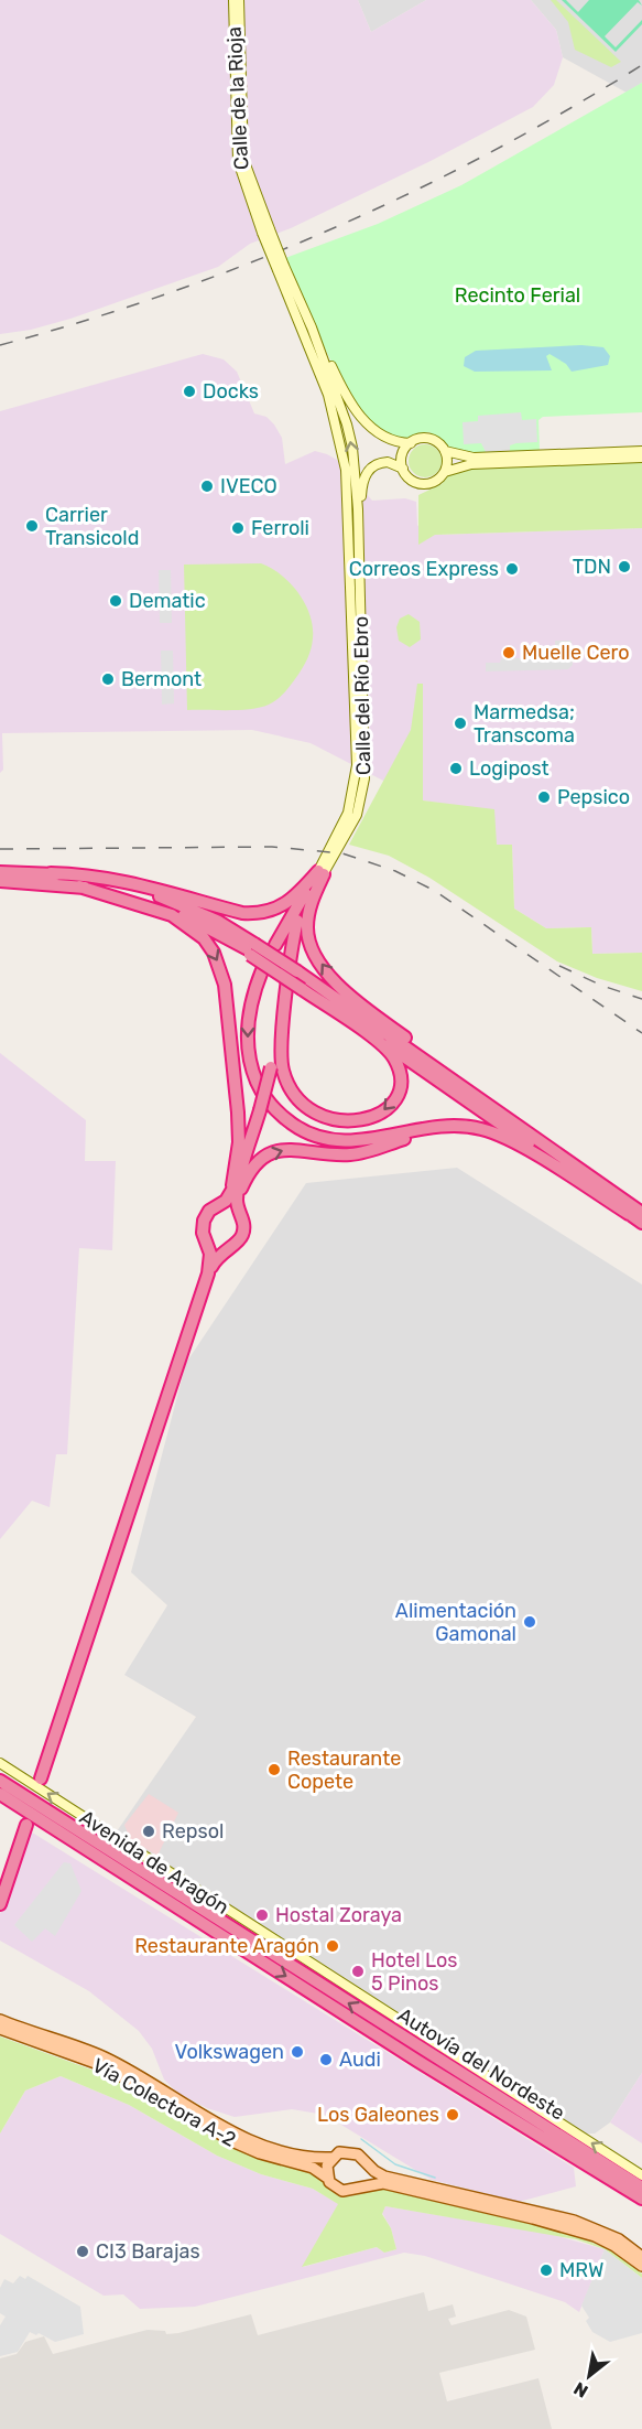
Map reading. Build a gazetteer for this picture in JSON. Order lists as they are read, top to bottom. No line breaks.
{"streets":{"highway":["Autovía del Nordeste"],"main road":["Calle de la Rioja","Calle del Río Ebro","Avenida de Aragón","Vía Colectora A-2"]},"crossings":[["Calle de la Rioja","Calle del Río Ebro"]],"one_way":["Avenida de Aragón"],"parks":["Recinto Ferial"],"places":["Docks","IVECO","Carrier Transicold","Ferroli","TDN","Correos Express","Dematic","Muelle Cero","Bermont","Marmedsa; Transcoma","Logipost","Pepsico","Alimentación Gamonal","Restaurante Copete","Repsol","Hostal Zoraya","Restaurante Aragón","Hotel Los 5 Pinos","Volkswagen","Audi","Los Galeones","CI3 Barajas","MRW"],"north":"bottom left"}
